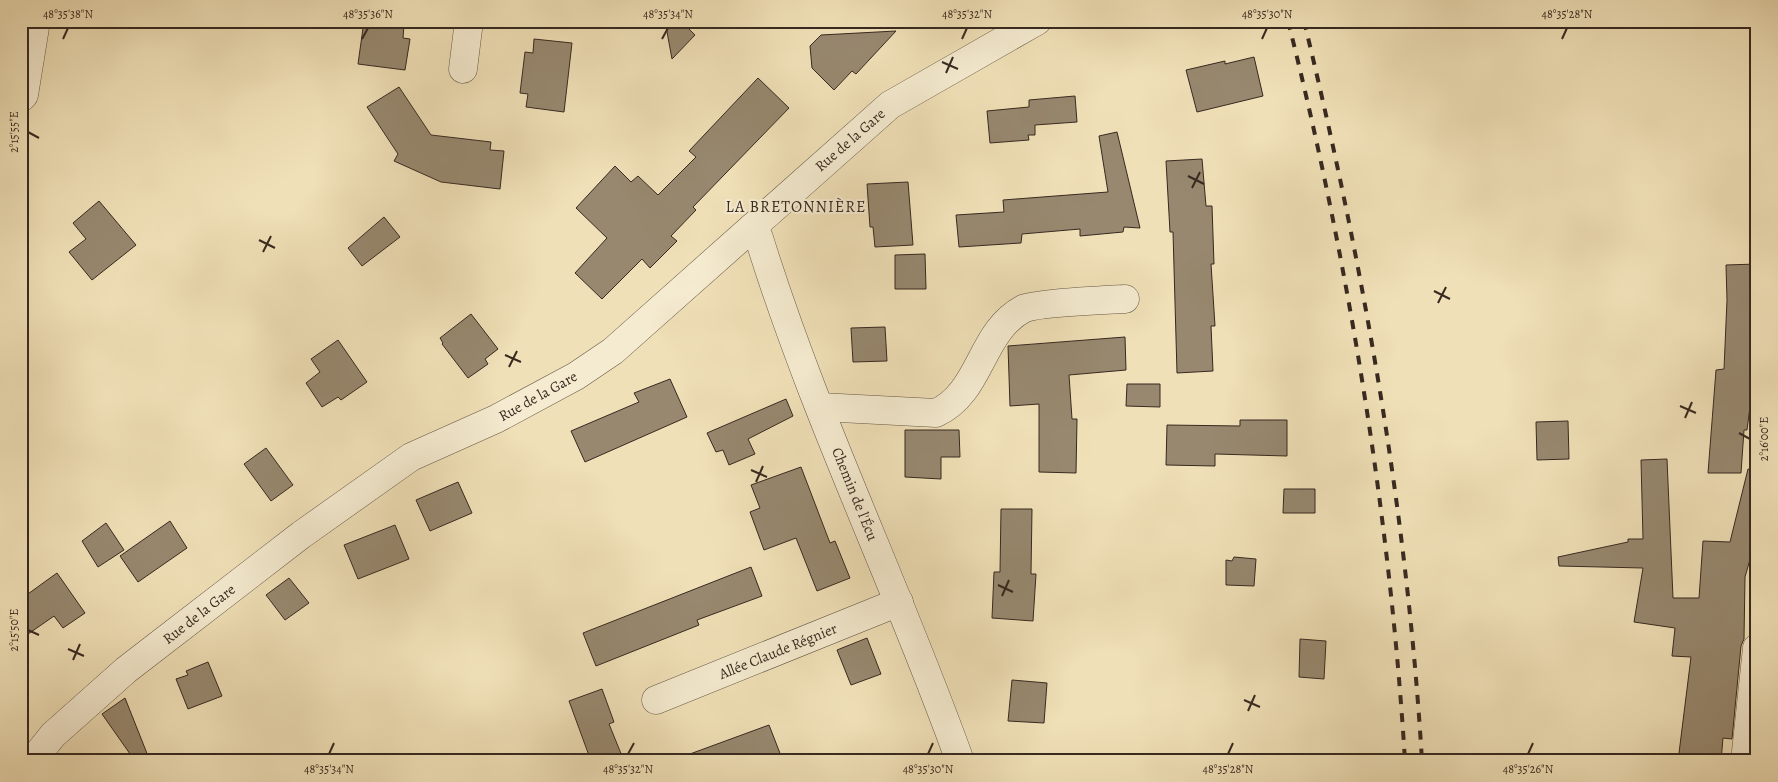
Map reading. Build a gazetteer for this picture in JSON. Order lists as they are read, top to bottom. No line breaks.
{"streets":{"street":["Rue de la Gare","Chemin de l'Écu","Allée Claude Régnier"]},"crossings":[["Rue de la Gare","Chemin de l'Écu"],["Chemin de l'Écu","Allée Claude Régnier"]],"districts":["LA BRETONNIÈRE"],"coordinates":["48°35'38\"N","48°35'36\"N","48°35'34\"N","48°35'32\"N","48°35'30\"N","48°35'28\"N","2°15'55\"E","2°16'00\"E","2°15'50\"E","48°35'26\"N"]}
